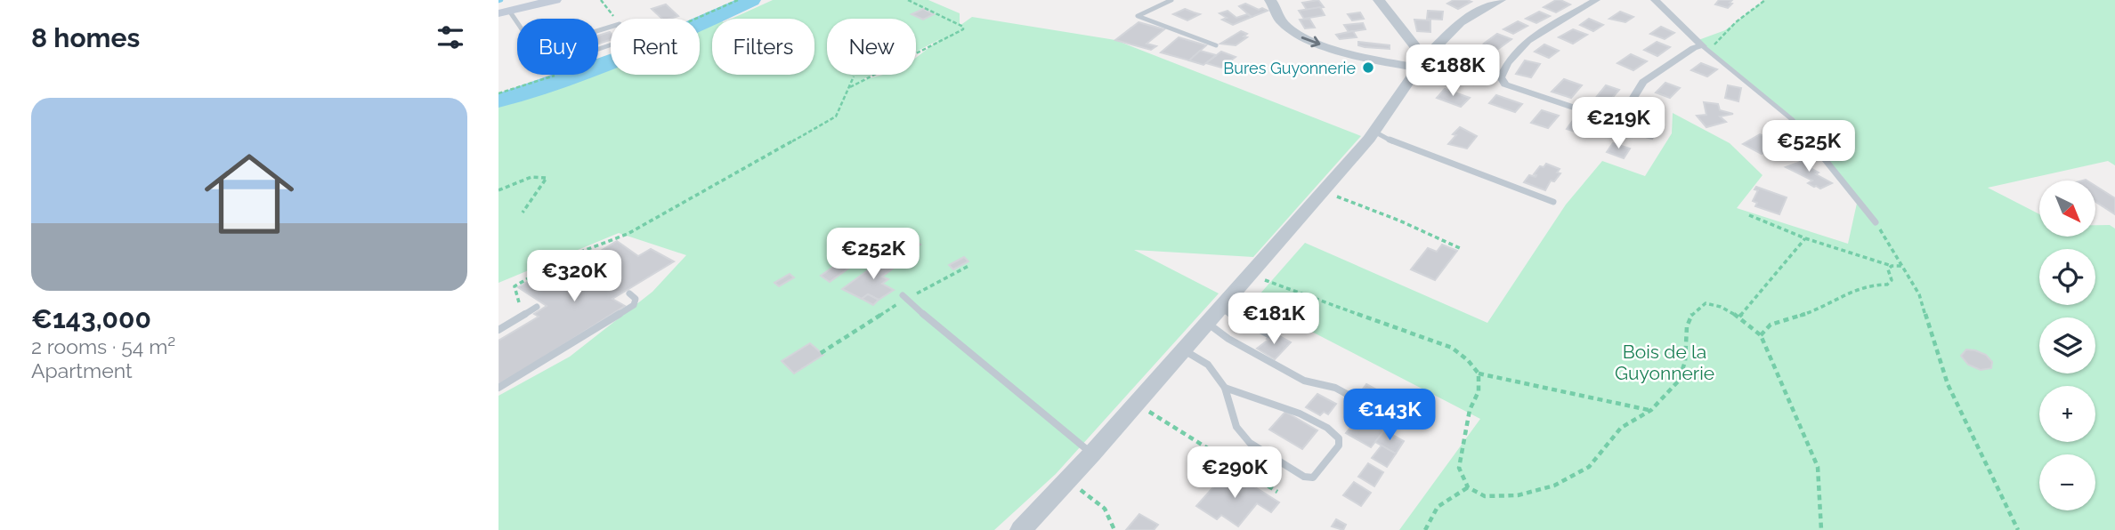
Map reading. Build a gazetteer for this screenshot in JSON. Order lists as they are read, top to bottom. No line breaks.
{"parks":["Bois de la Guyonnerie"],"places":["Bures Guyonnerie"],"north":"bottom right","page":{"heading":"8 homes","chip":["Buy","Rent","Filters","New"],"price":["€188K","€219K","€525K","€252K","€320K","€181K","€143K","€290K"],"list":[{"name":"€143,000","note":"2 rooms · 54 m² · Apartment"}],"map_buttons":["+","−"]}}
